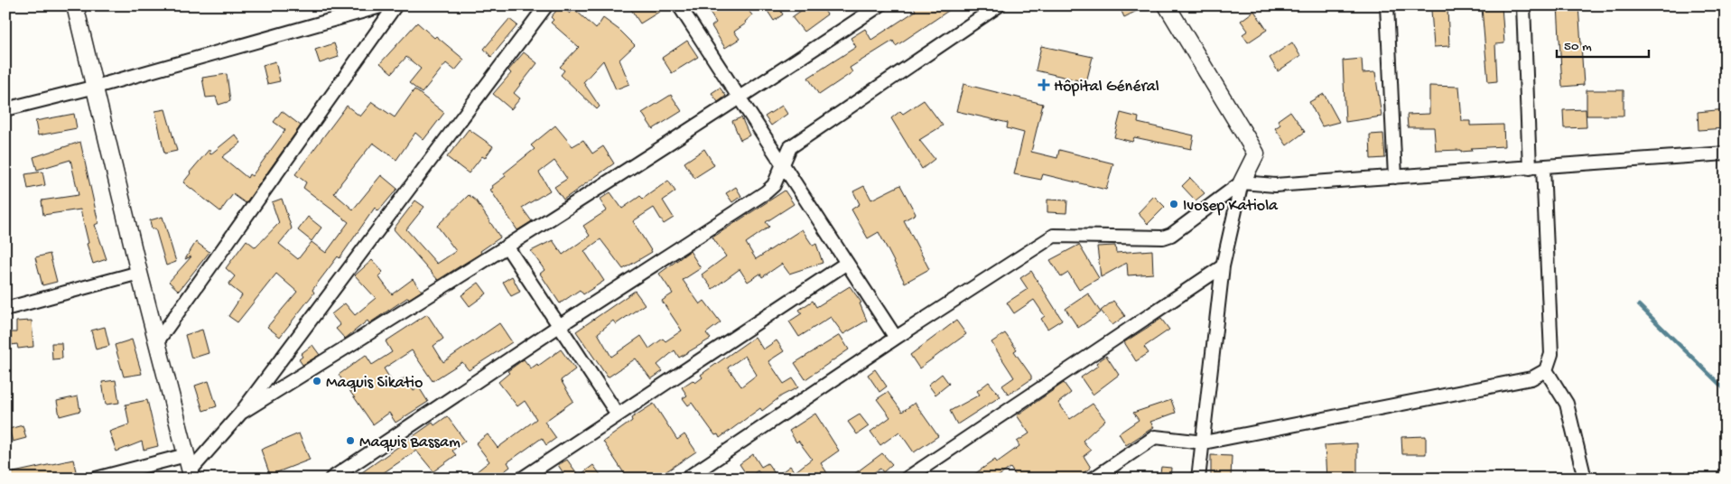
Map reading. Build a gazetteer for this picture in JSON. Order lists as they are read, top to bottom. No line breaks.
{"places":{"health":["Hôpital Général"],"other":["Ivosep Katiola","Maquis Sikatio","Maquis Bassam"]},"scale_bar":"50 m"}
